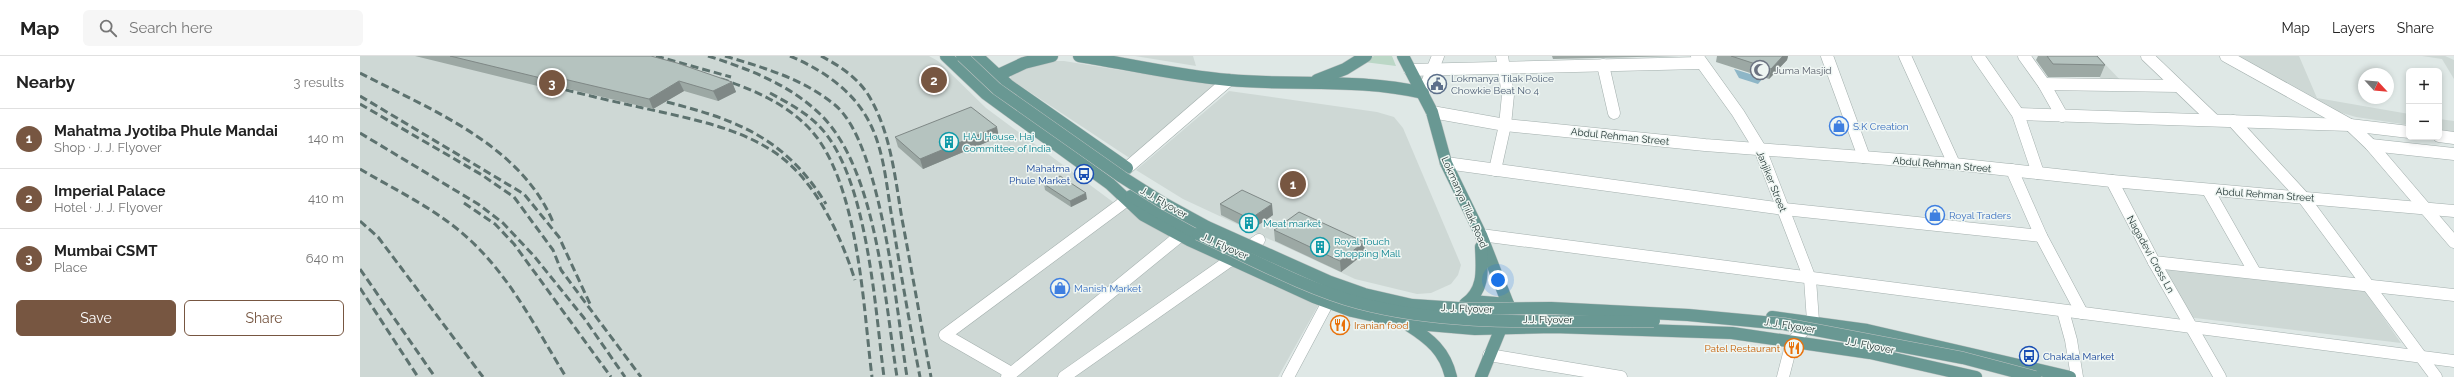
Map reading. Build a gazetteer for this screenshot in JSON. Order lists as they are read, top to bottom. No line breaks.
{"streets":{"main road":["J. J. Flyover","Lokmanya Tilak Road","J.J. Flyover"],"street":["Abdul Rehman Street","Janjiker Street","Nagadevi Cross Ln"]},"crossings":[["Abdul Rehman Street","Janjiker Street"],["Abdul Rehman Street","Lokmanya Tilak Road"],["Abdul Rehman Street","Nagadevi Cross Ln"]],"places":{"mosque":["Juma Masjid"],"public building":["Lokmanya Tilak Police Chowkie Beat No 4"],"shop":["S.K Creation","Royal Traders","Manish Market"],"building":["HAJ House, Haj Committee of India","Meat market","Royal Touch Shopping Mall"],"bus stop":["Mahatma Phule Market","Chakala Market"],"restaurant":["Iranian food","Patel Restaurant"]},"north":"bottom right","page":{"header":"Map","search":"Search here","nav":["Map","Layers","Share"],"heading":["Nearby","3 results"],"pins":["2","3","1"],"map_buttons":["+","−"],"list":[{"mark":"1","name":"Mahatma Jyotiba Phule Mandai","note":"Shop · J. J. Flyover","value":"140 m"},{"mark":"2","name":"Imperial Palace","note":"Hotel · J. J. Flyover","value":"410 m"},{"mark":"3","name":"Mumbai CSMT","note":"Place","value":"640 m"}],"buttons":["Save","Share"]}}
